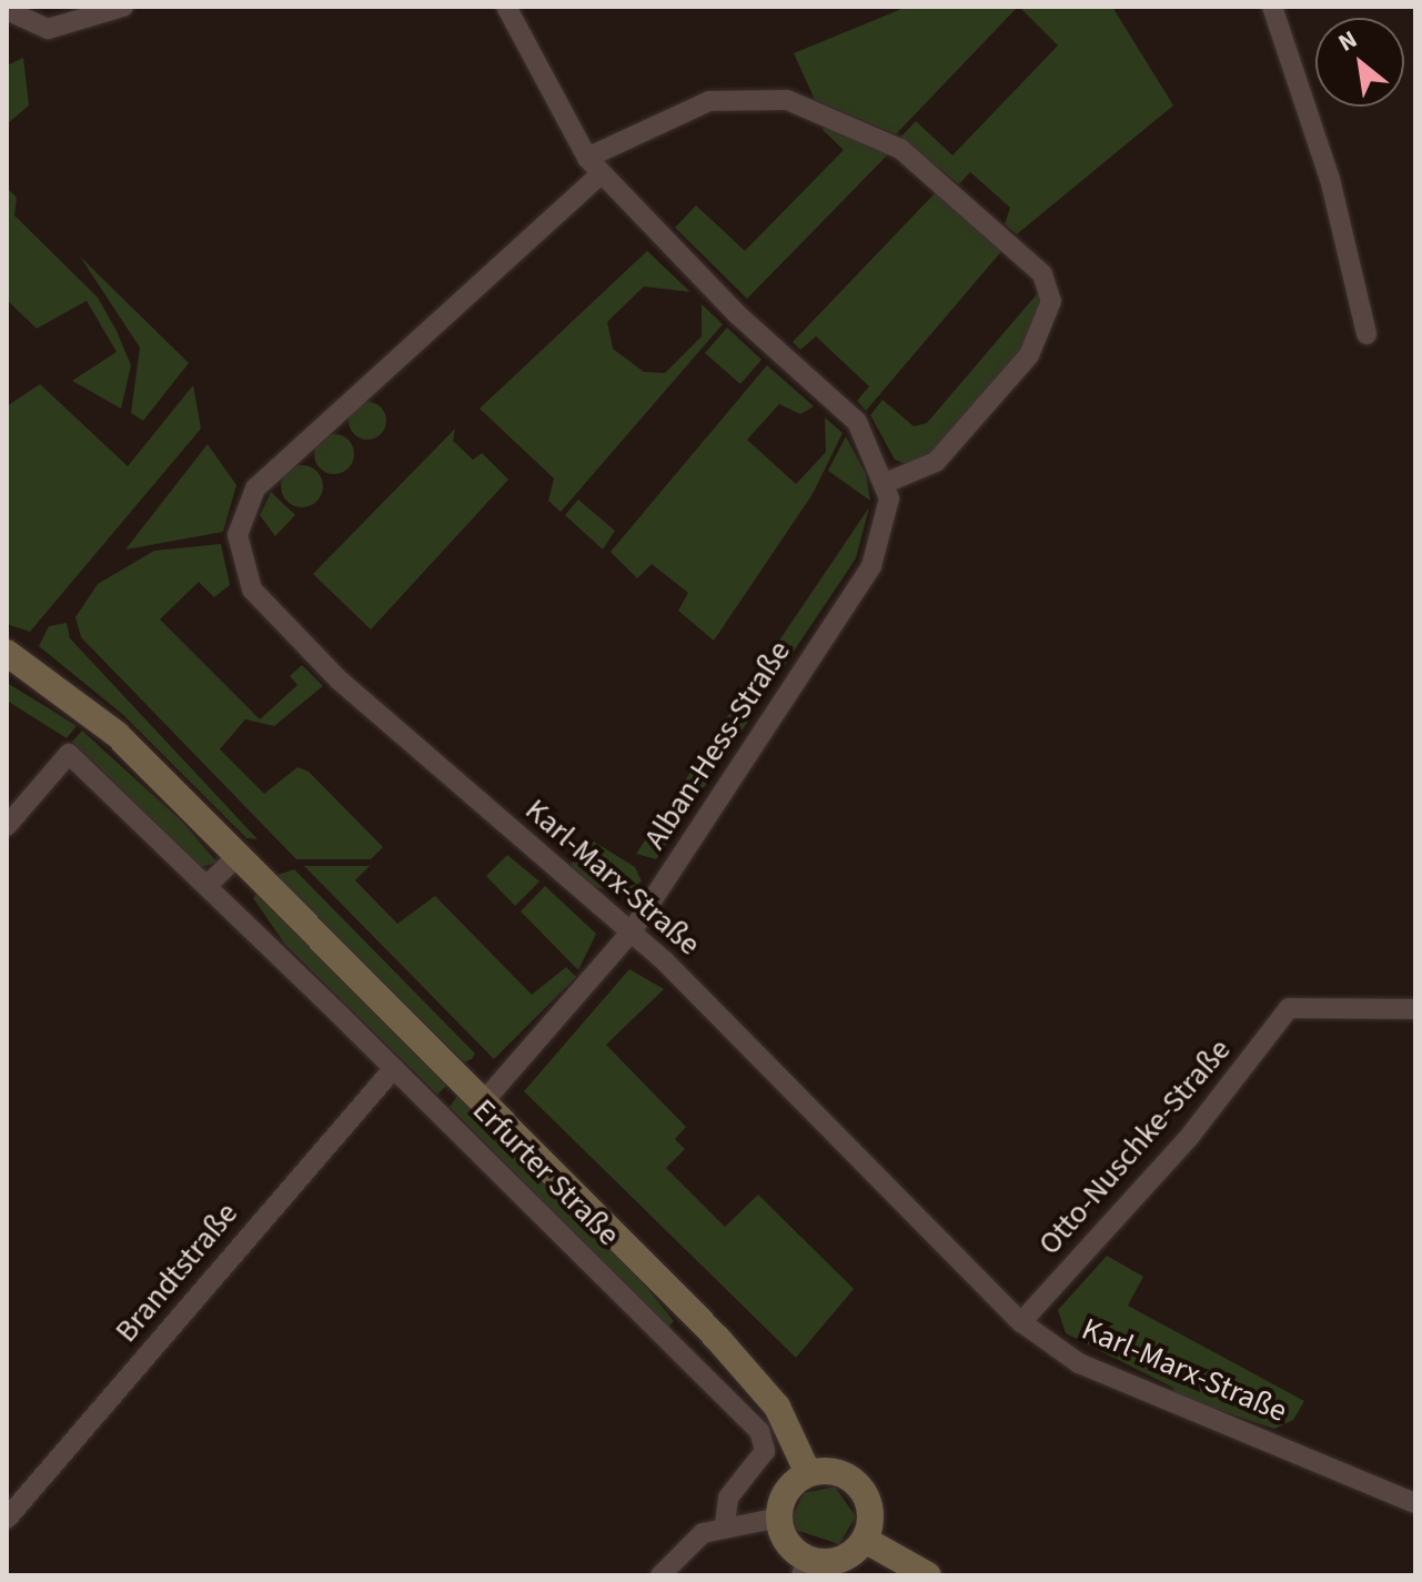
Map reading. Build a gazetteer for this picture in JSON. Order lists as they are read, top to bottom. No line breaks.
{"streets":{"main road":["Erfurter Straße"],"street":["Alban-Hess-Straße","Karl-Marx-Straße","Otto-Nuschke-Straße","Brandtstraße"]},"crossings":[["Alban-Hess-Straße","Karl-Marx-Straße"],["Alban-Hess-Straße","Erfurter Straße"],["Karl-Marx-Straße","Otto-Nuschke-Straße"],["Erfurter Straße","Brandtstraße"]],"north":"top left"}
